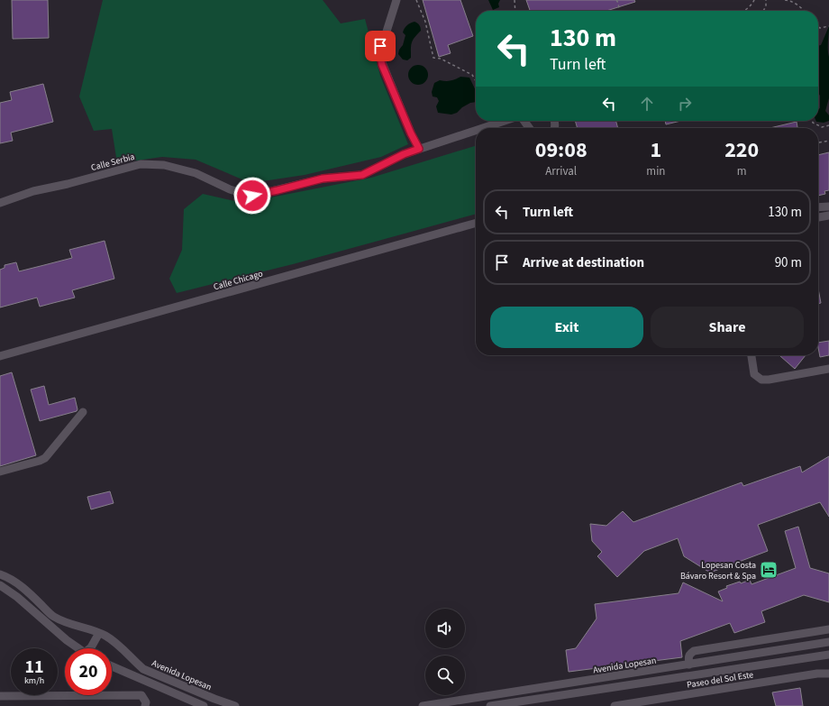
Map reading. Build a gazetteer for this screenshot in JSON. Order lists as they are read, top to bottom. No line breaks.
{"streets":{"street":["Calle Serbia","Calle Chicago","Avenida Lopesan","Paseo del Sol Este"]},"places":{"hotel":["Lopesan Costa Bávaro Resort & Spa"]},"page":{"turn":["130 m","Turn left"],"eta":["09:08","Arrival","1","min","220","m"],"list":[{"name":"Turn left","value":"130 m"},{"name":"Arrive at destination","value":"90 m"}],"buttons":["Exit","Share"],"speed":"11 km/h","limit":"20"}}
